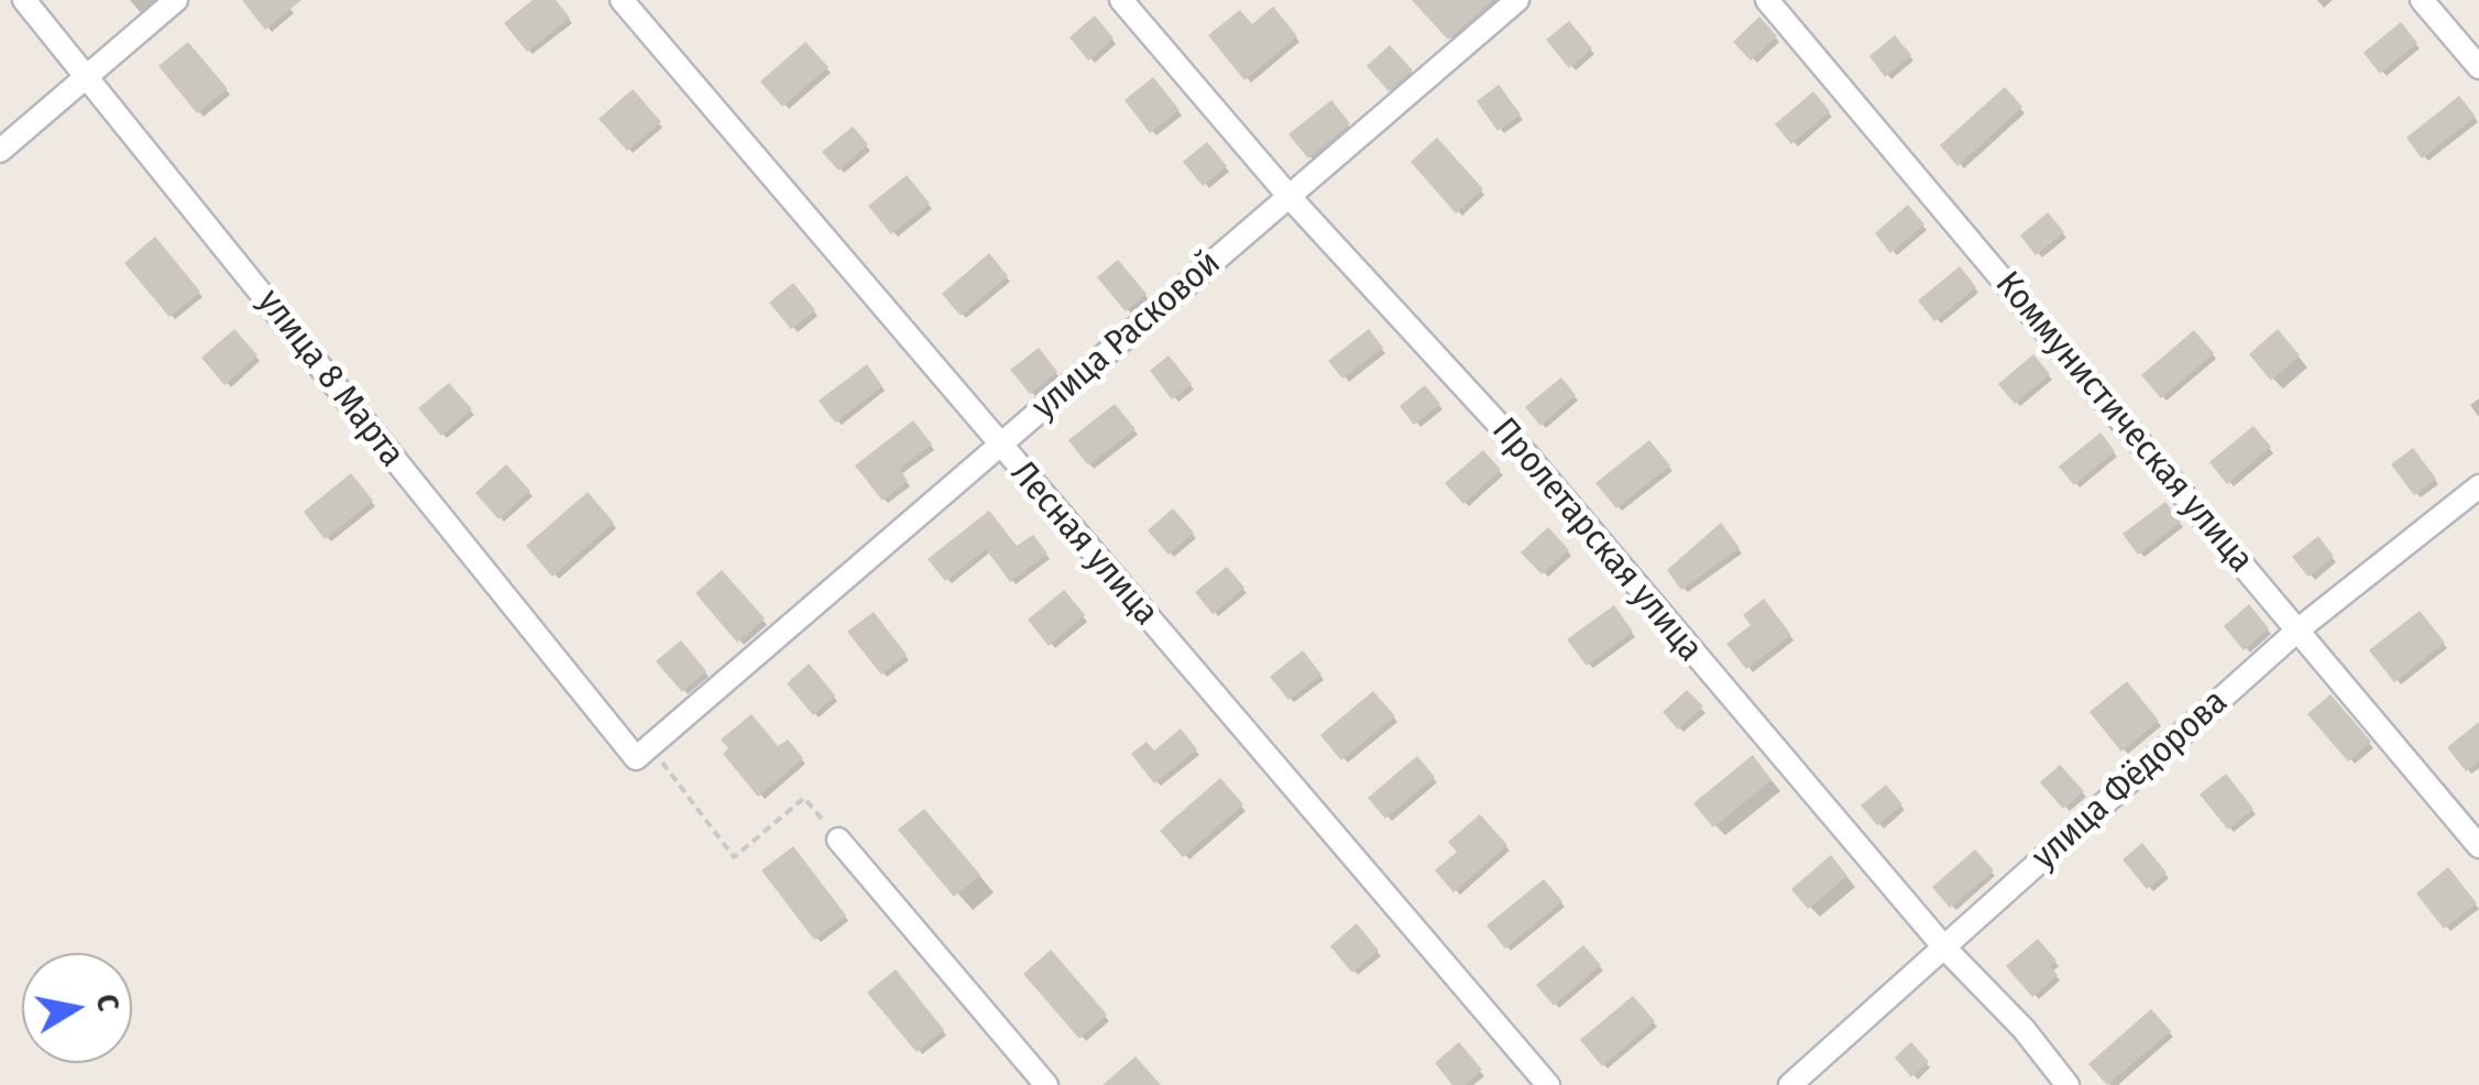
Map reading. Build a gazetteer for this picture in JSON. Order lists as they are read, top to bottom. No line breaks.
{"streets":{"street":["улица Расковой","улица 8 Марта","Коммунистическая улица","Пролетарская улица","Лесная улица","улица Фёдорова"]},"crossings":[["улица Расковой","улица 8 Марта"],["улица Расковой","Пролетарская улица"],["улица Расковой","Лесная улица"],["Коммунистическая улица","улица Фёдорова"],["Пролетарская улица","улица Фёдорова"]],"north":"right"}
